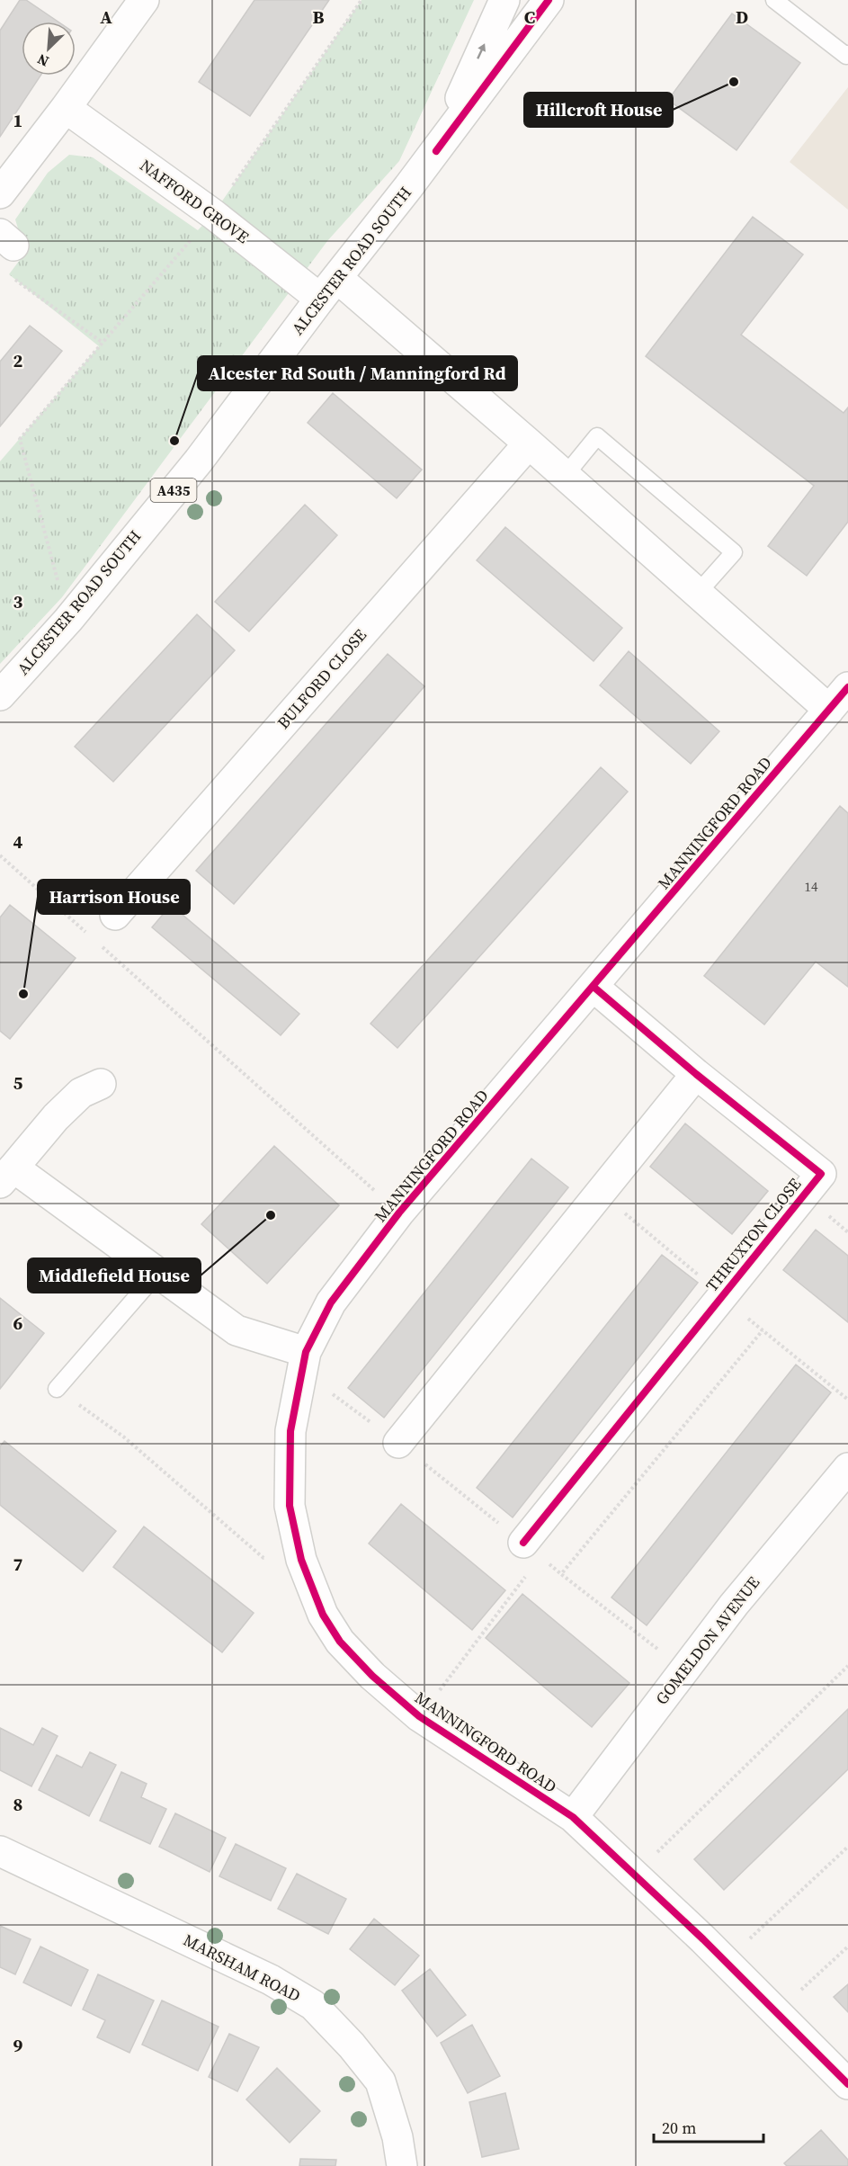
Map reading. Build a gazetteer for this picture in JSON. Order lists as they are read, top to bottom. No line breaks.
{"streets":{"main road":["NAFFORD GROVE","ALCESTER ROAD SOUTH","A435","BULFORD CLOSE","MANNINGFORD ROAD","THRUXTON CLOSE","GOMELDON AVENUE","MARSHAM ROAD"]},"crossings":[["NAFFORD GROVE","ALCESTER ROAD SOUTH"],["MANNINGFORD ROAD","THRUXTON CLOSE"],["MANNINGFORD ROAD","GOMELDON AVENUE"]],"places":["Hillcroft House","Alcester Rd South / Manningford Rd","Harrison House","Middlefield House"],"house_numbers":["14"],"scale_bar":"20 m","north":"bottom left","grid":{"columns":["A","B","C","D"],"rows":["1","2","3","4","5","6","7","8","9"]}}
